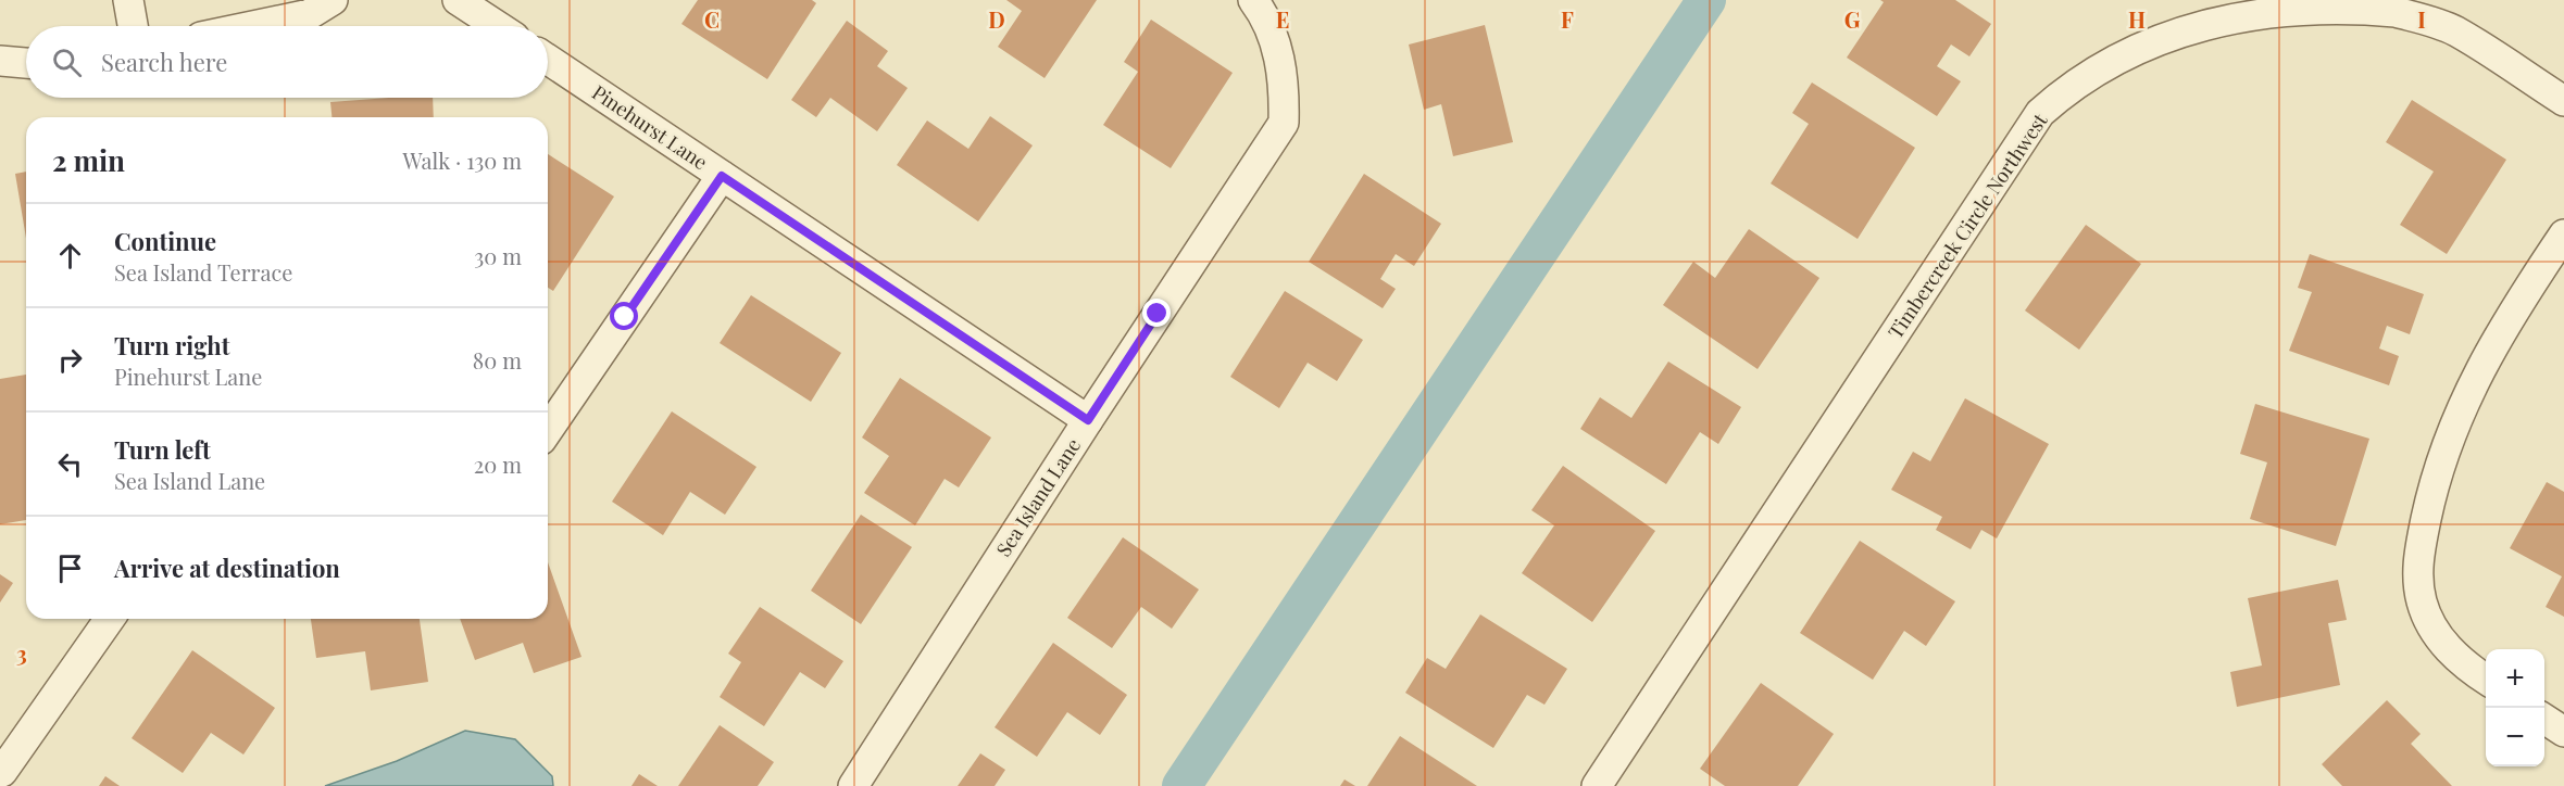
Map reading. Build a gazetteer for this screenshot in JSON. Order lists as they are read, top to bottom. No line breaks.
{"streets":{"street":["Pinehurst Lane","Timbercreek Circle Northwest","Sea Island Lane"]},"crossings":[["Pinehurst Lane","Sea Island Lane"]],"page":{"search":"Search here","heading":["2 min","Walk · 130 m"],"list":[["Continue","Sea Island Terrace","30 m"],["Turn right","Pinehurst Lane","80 m"],["Turn left","Sea Island Lane","20 m"],"Arrive at destination"],"map_buttons":["+","−"]},"grid":{"columns":["C","D","E","F","G","H","I"],"rows":["3"]}}
